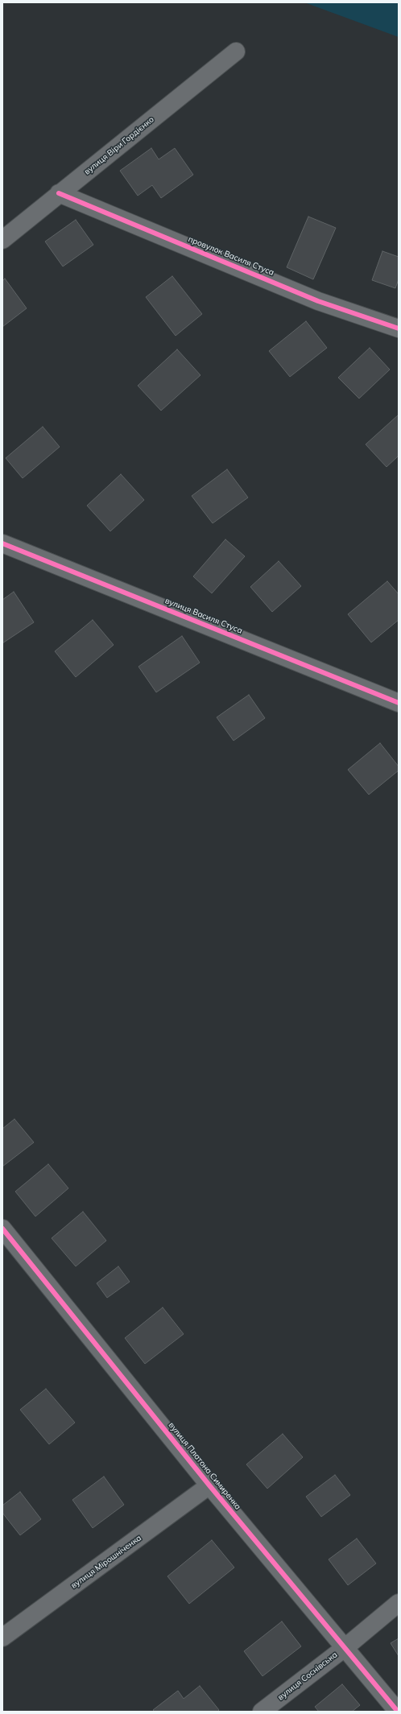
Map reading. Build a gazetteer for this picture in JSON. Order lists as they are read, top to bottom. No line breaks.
{"streets":{"street":["вулиця Віри Гордієнко","провулок Василя Стуса","вулиця Василя Стуса","вулиця Платона Симиренка","вулиця Мірошніченка","вулиця Соснівська"]},"crossings":[["вулиця Віри Гордієнко","провулок Василя Стуса"],["вулиця Платона Симиренка","вулиця Мірошніченка"],["вулиця Платона Симиренка","вулиця Соснівська"]]}
